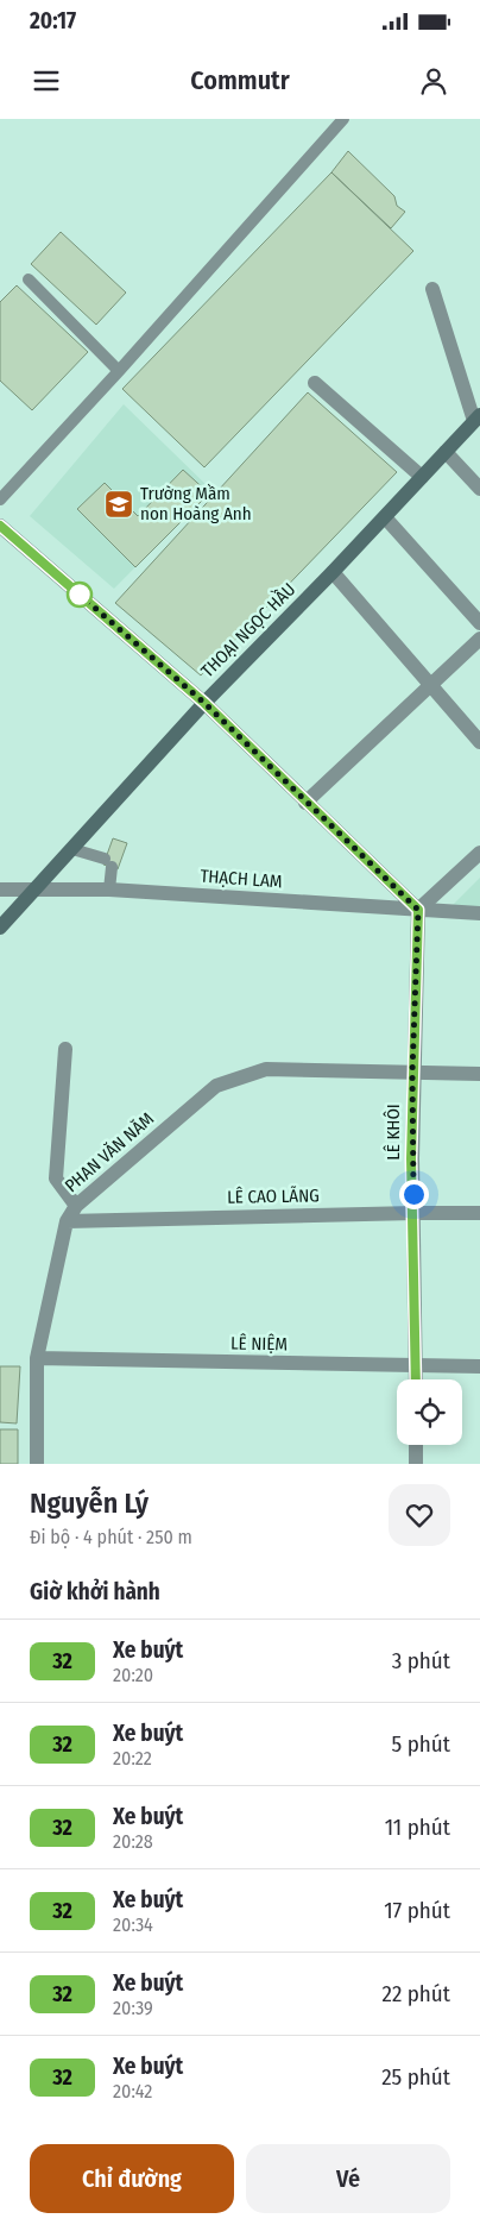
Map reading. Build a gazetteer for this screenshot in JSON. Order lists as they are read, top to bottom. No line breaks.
{"streets":{"main road":["THOẠI NGỌC HẦU"],"street":["THẠCH LAM","LÊ KHÔI","PHAN VĂN NĂM","LÊ CAO LÃNG","LÊ NIỆM"]},"crossings":[["THOẠI NGỌC HẦU","THẠCH LAM"],["THẠCH LAM","LÊ KHÔI"],["LÊ KHÔI","PHAN VĂN NĂM"],["LÊ KHÔI","LÊ CAO LÃNG"],["LÊ KHÔI","LÊ NIỆM"],["PHAN VĂN NĂM","LÊ CAO LÃNG"],["PHAN VĂN NĂM","LÊ NIỆM"]],"places":{"school or university":["Trường Mầm non Hoàng Anh"]},"lines":["bus line 32"],"page":{"status":"20:17","header":"Commutr","heading":[["Nguyễn Lý","Đi bộ · 4 phút · 250 m"],"Giờ khởi hành"],"list":[{"mark":"32","name":"Xe buýt","note":"20:20","value":"3 phút"},{"mark":"32","name":"Xe buýt","note":"20:22","value":"5 phút"},{"mark":"32","name":"Xe buýt","note":"20:28","value":"11 phút"},{"mark":"32","name":"Xe buýt","note":"20:34","value":"17 phút"},{"mark":"32","name":"Xe buýt","note":"20:39","value":"22 phút"},{"mark":"32","name":"Xe buýt","note":"20:42","value":"25 phút"}],"buttons":["Chỉ đường","Vé"]}}
